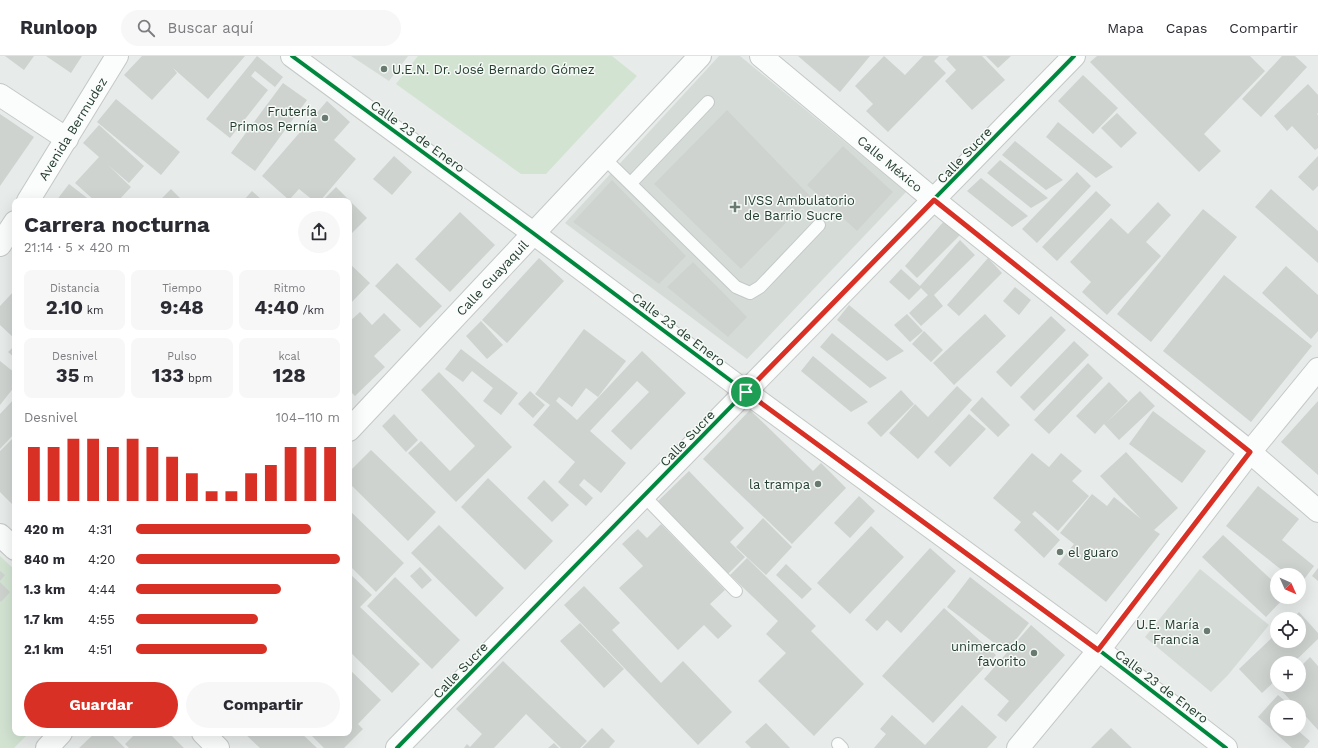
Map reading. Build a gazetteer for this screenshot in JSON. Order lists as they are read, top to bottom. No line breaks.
{"streets":{"street":["Avenida Bermudez","Calle 23 de Enero","Calle Sucre","Calle México","Calle Guayaquil"]},"crossings":[["Calle 23 de Enero","Calle Sucre"],["Calle 23 de Enero","Calle Guayaquil"],["Calle Sucre","Calle México"]],"places":{"other":["U.E.N. Dr. José Bernardo Gómez","Frutería Primos Pernía","la trampa","el guaro","U.E. María Francia","unimercado favorito"],"health":["IVSS Ambulatorio de Barrio Sucre"]},"north":"bottom right","page":{"header":"Runloop","search":"Buscar aquí","nav":["Mapa","Capas","Compartir"],"heading":["Carrera nocturna","21:14 · 5 × 420 m"],"stats":[["Distancia","2.10 km"],["Tiempo","9:48"],["Ritmo","4:40 /km"],["Desnivel","35 m"],["Pulso","133 bpm"],["kcal","128"]],"chart":["Desnivel","104–110 m"],"list":[{"name":"420 m","note":"4:31"},{"name":"840 m","note":"4:20"},{"name":"1.3 km","note":"4:44"},{"name":"1.7 km","note":"4:55"},{"name":"2.1 km","note":"4:51"}],"map_buttons":["+","−"],"buttons":["Guardar","Compartir"]}}
